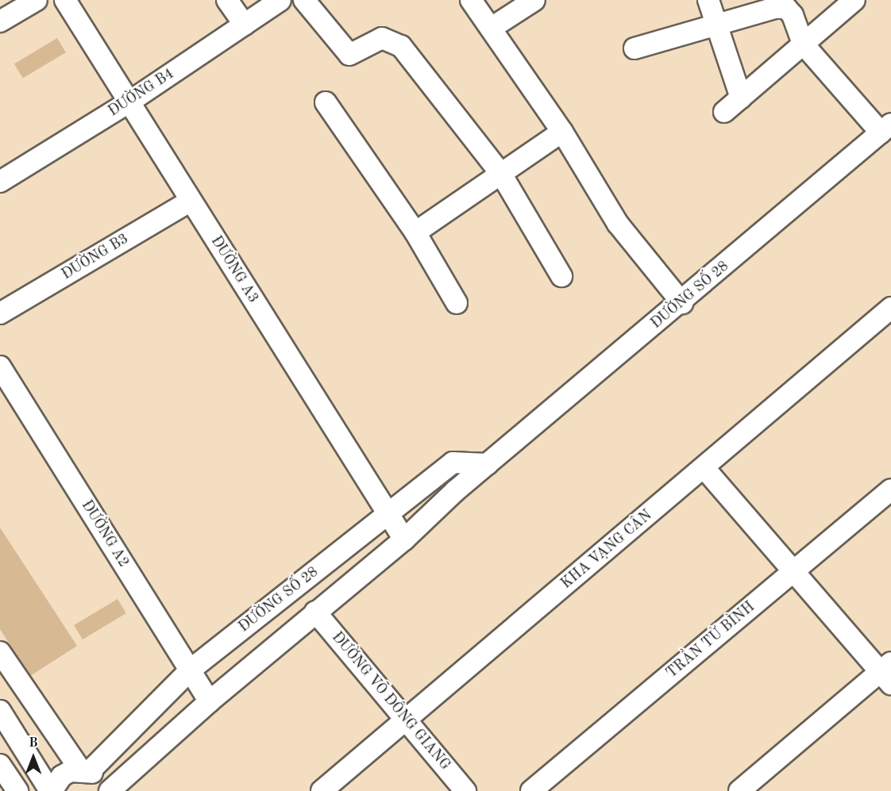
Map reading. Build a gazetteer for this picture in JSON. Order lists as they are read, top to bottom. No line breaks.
{"streets":{"street":["ĐƯỜNG B4","ĐƯỜNG B3","ĐƯỜNG A3","ĐƯỜNG SỐ 28","ĐƯỜNG A2","KHA VẠNG CÂN","TRẦN TỬ BÌNH","ĐƯỜNG VÕ ĐÔNG GIANG"]},"crossings":[["ĐƯỜNG B4","ĐƯỜNG A3"],["ĐƯỜNG B3","ĐƯỜNG A3"],["ĐƯỜNG A3","ĐƯỜNG SỐ 28"],["ĐƯỜNG SỐ 28","ĐƯỜNG A2"],["ĐƯỜNG SỐ 28","ĐƯỜNG VÕ ĐÔNG GIANG"],["KHA VẠNG CÂN","ĐƯỜNG VÕ ĐÔNG GIANG"]],"north":"top"}
